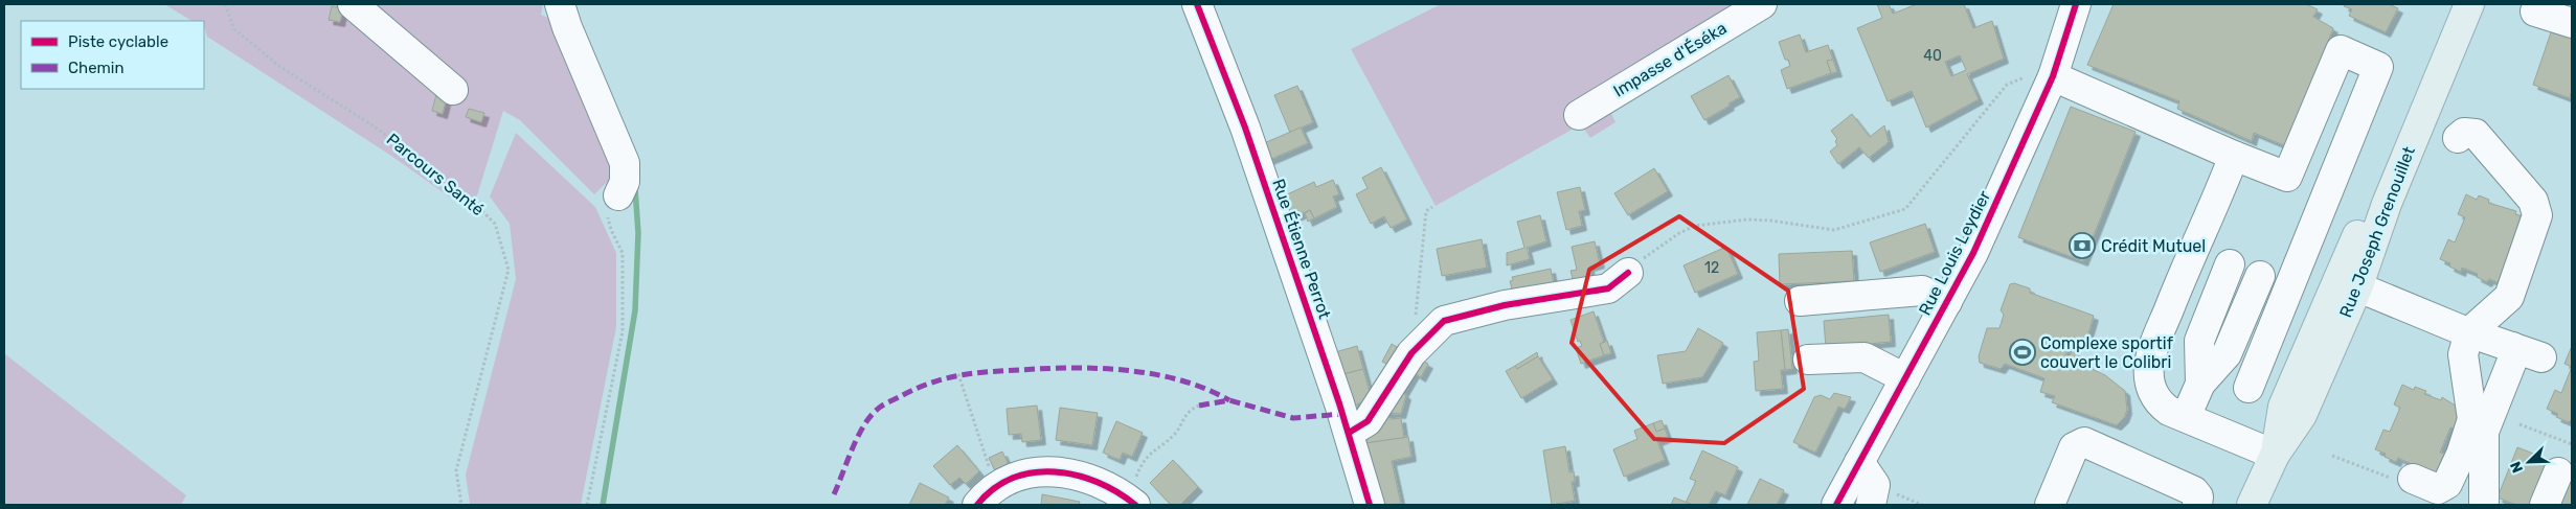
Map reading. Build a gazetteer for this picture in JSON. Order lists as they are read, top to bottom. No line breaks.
{"streets":{"main road":["Rue Joseph Grenouillet"],"street":["Impasse d'Éséka","Rue Étienne Perrot","Rue Louis Leydier"],"path":["Parcours Santé"]},"places":{"bank":["Crédit Mutuel"],"sports":["Complexe sportif couvert le Colibri"]},"house_numbers":["40","12"],"legend":["Piste cyclable","Chemin"],"north":"bottom left"}
